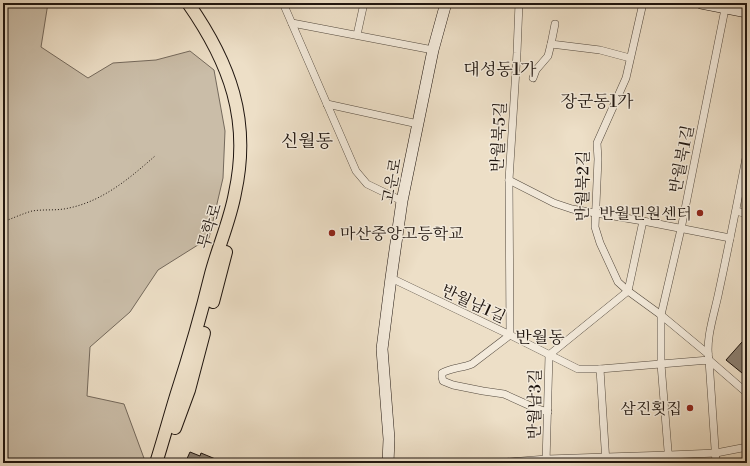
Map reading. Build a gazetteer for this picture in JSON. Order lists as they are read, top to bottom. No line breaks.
{"streets":{"main road":["고운로","무학로"],"street":["반월북5길","반월북1길","반월북2길","반월남1길","반월남3길"]},"crossings":[["반월북5길","반월북1길"],["반월북5길","반월북2길"],["반월북1길","반월북2길"],["반월북1길","반월남1길"],["고운로","반월남1길"],["반월북2길","반월남1길"],["반월북2길","반월남3길"],["반월남1길","반월남3길"]],"districts":["대성동1가","장군동1가","신월동","반월동"],"places":["반월민원센터","마산중앙고등학교","삼진횟집"]}
